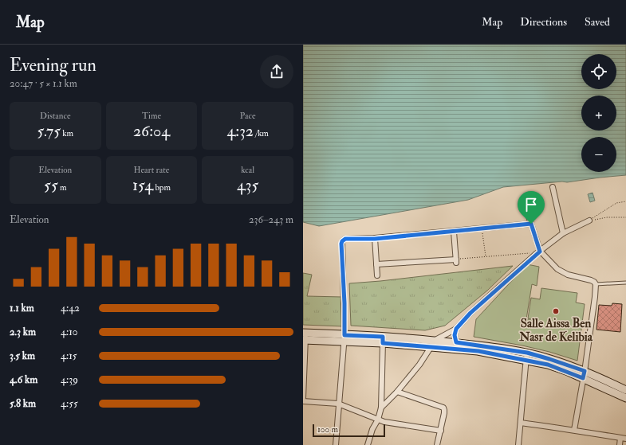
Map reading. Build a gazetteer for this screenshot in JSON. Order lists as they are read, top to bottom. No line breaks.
{"places":["Salle Aissa Ben Nasr de Kelibia"],"scale_bar":"100 m","page":{"header":"Map","nav":["Map","Directions","Saved"],"heading":["Evening run","20:47 · 5 × 1.1 km"],"map_buttons":["+","−"],"stats":[["Distance","5.75 km"],["Time","26:04"],["Pace","4:32 /km"],["Elevation","55 m"],["Heart rate","154 bpm"],["kcal","435"]],"chart":["Elevation","236–243 m"],"list":[{"name":"1.1 km","note":"4:42"},{"name":"2.3 km","note":"4:10"},{"name":"3.5 km","note":"4:15"},{"name":"4.6 km","note":"4:39"},{"name":"5.8 km","note":"4:55"}],"scale":"100 m"}}
